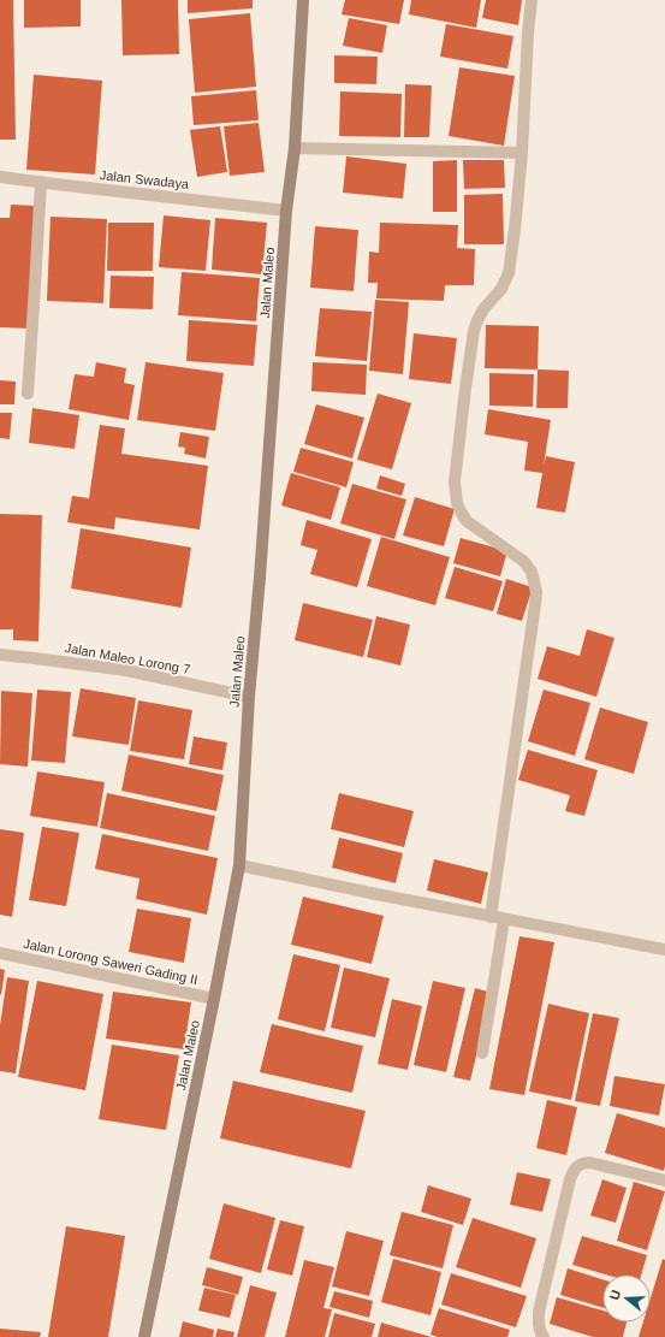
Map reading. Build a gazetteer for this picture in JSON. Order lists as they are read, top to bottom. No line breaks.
{"streets":{"street":["Jalan Swadaya","Jalan Maleo","Jalan Maleo Lorong 7","Jalan Lorong Saweri Gading II"]},"crossings":[["Jalan Swadaya","Jalan Maleo"],["Jalan Maleo","Jalan Maleo Lorong 7"],["Jalan Maleo","Jalan Lorong Saweri Gading II"]],"north":"left"}
